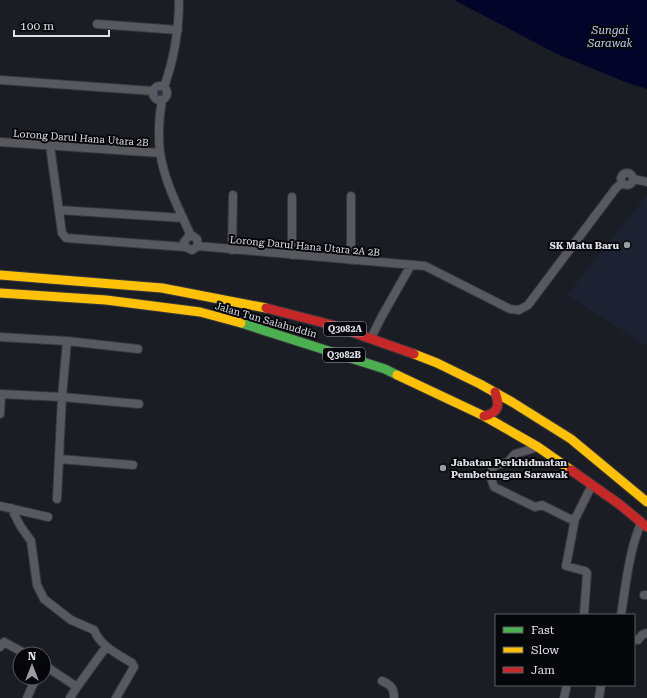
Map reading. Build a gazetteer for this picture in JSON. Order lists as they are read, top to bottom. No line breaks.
{"streets":{"highway":["Jalan Tun Salahuddin","Q3082A","Q3082B"],"street":["Lorong Darul Hana Utara 2B","Lorong Darul Hana Utara 2A 2B"]},"water":["Sungai Sarawak"],"places":["SK Matu Baru","Jabatan Perkhidmatan Pembetungan Sarawak"],"legend":["Fast","Slow","Jam"],"scale_bar":"100 m","north":"top"}
